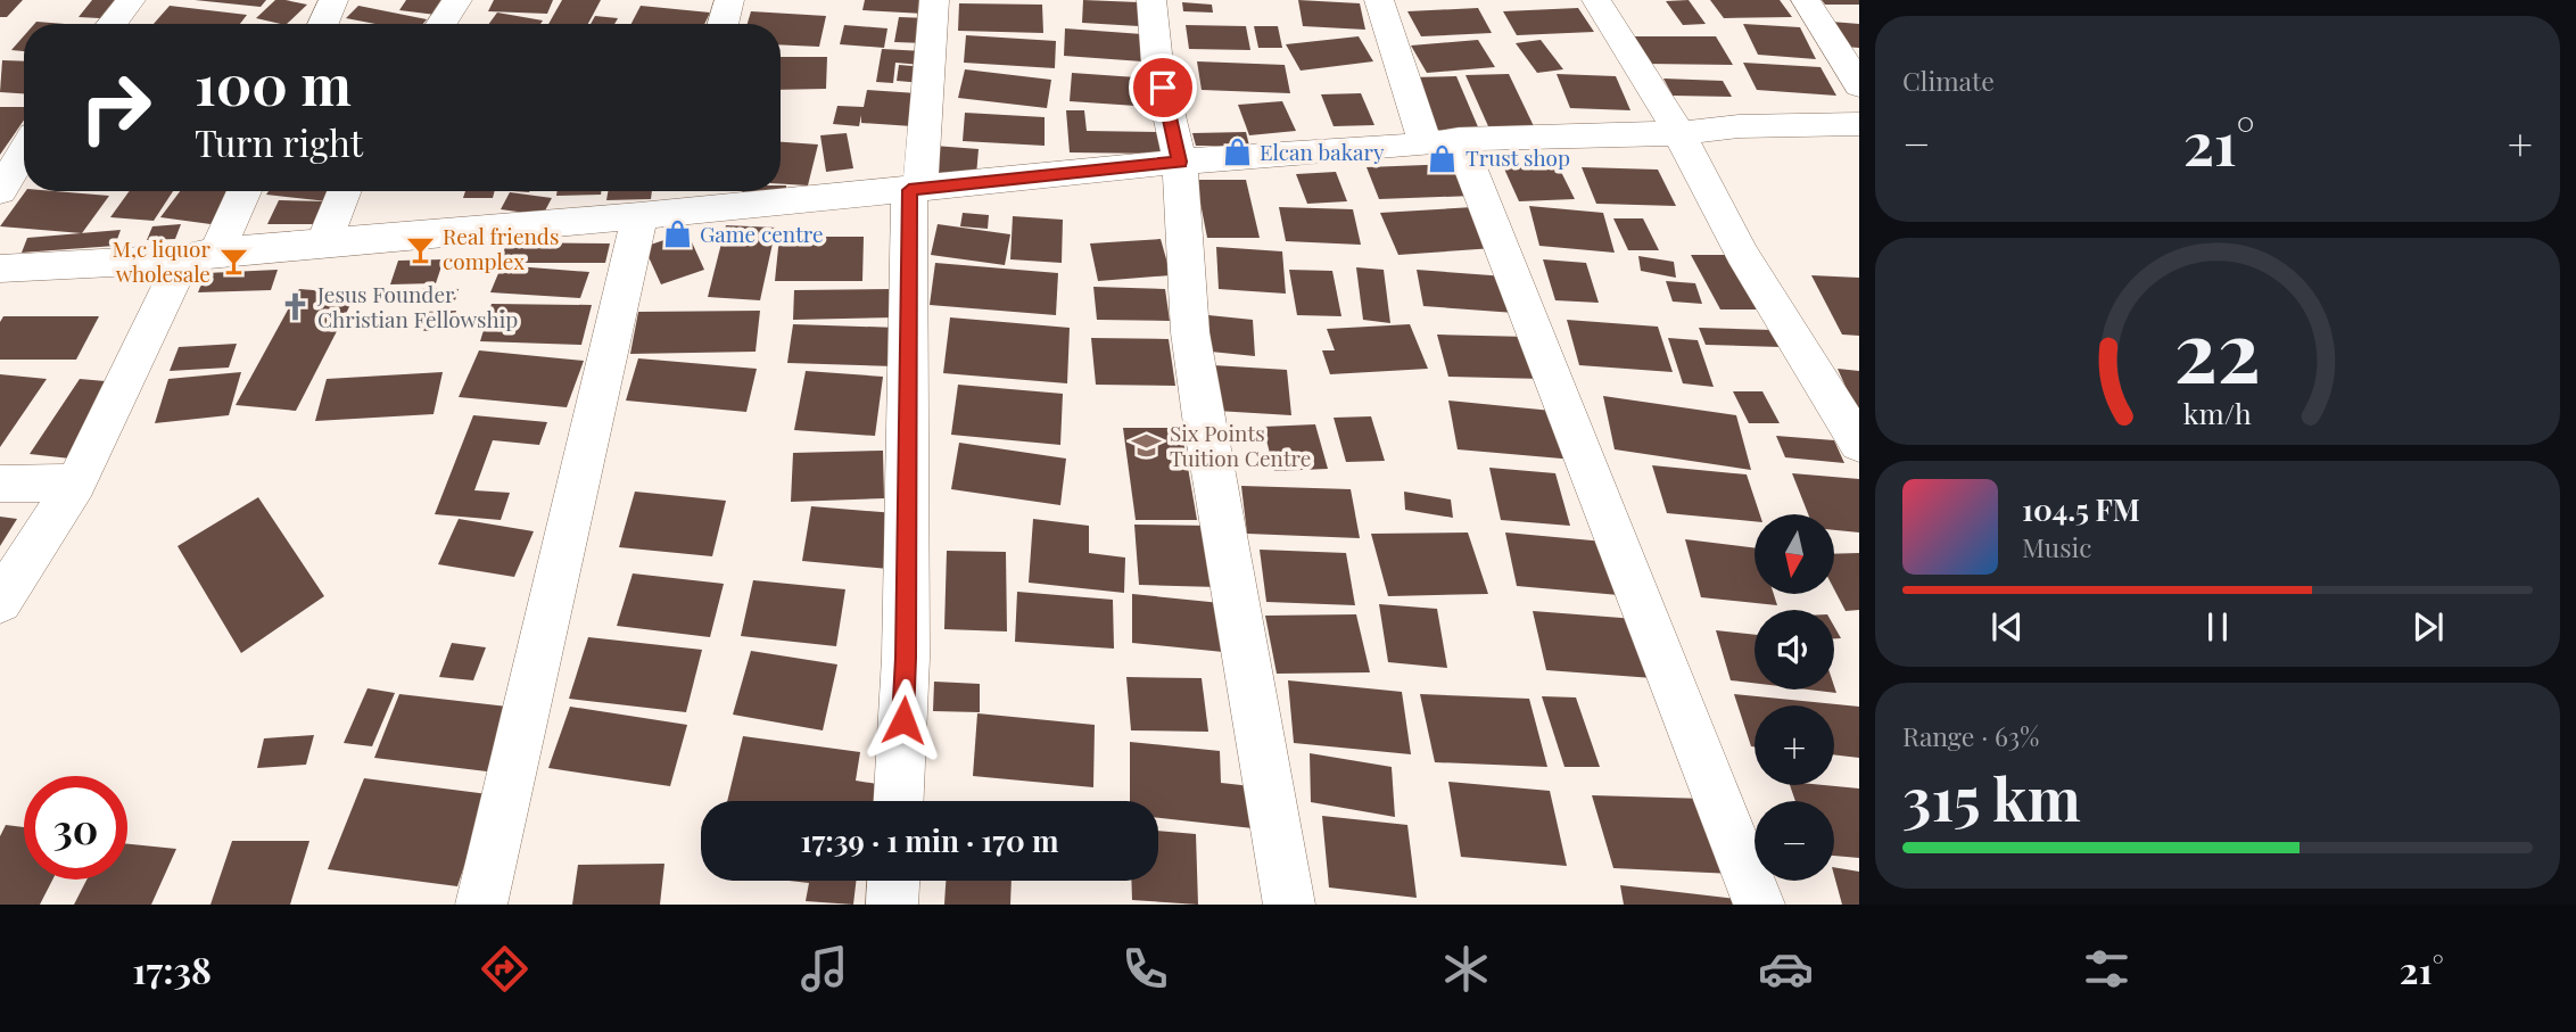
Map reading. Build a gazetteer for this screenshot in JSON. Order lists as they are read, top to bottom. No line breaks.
{"places":{"shop":["Elcan bakary","Trust shop","Game centre"],"bar":["Real friends complex","M,c liquor wholesale"],"church":["Jesus Founder Christian Fellowship"],"school or university":["Six Points Tuition Centre"]},"north":"bottom","page":{"tile":["Climate",["Range · 63%","315 km"]],"turn":["100 m","Turn right"],"heat":["−","21°","+"],"song":["104.5 FM","Music"],"map_buttons":["+","−"],"limit":"30","trip":"17:39 · 1 min · 170 m","tabs":["17:38","21°"],"gauge":["22","km/h"]}}
